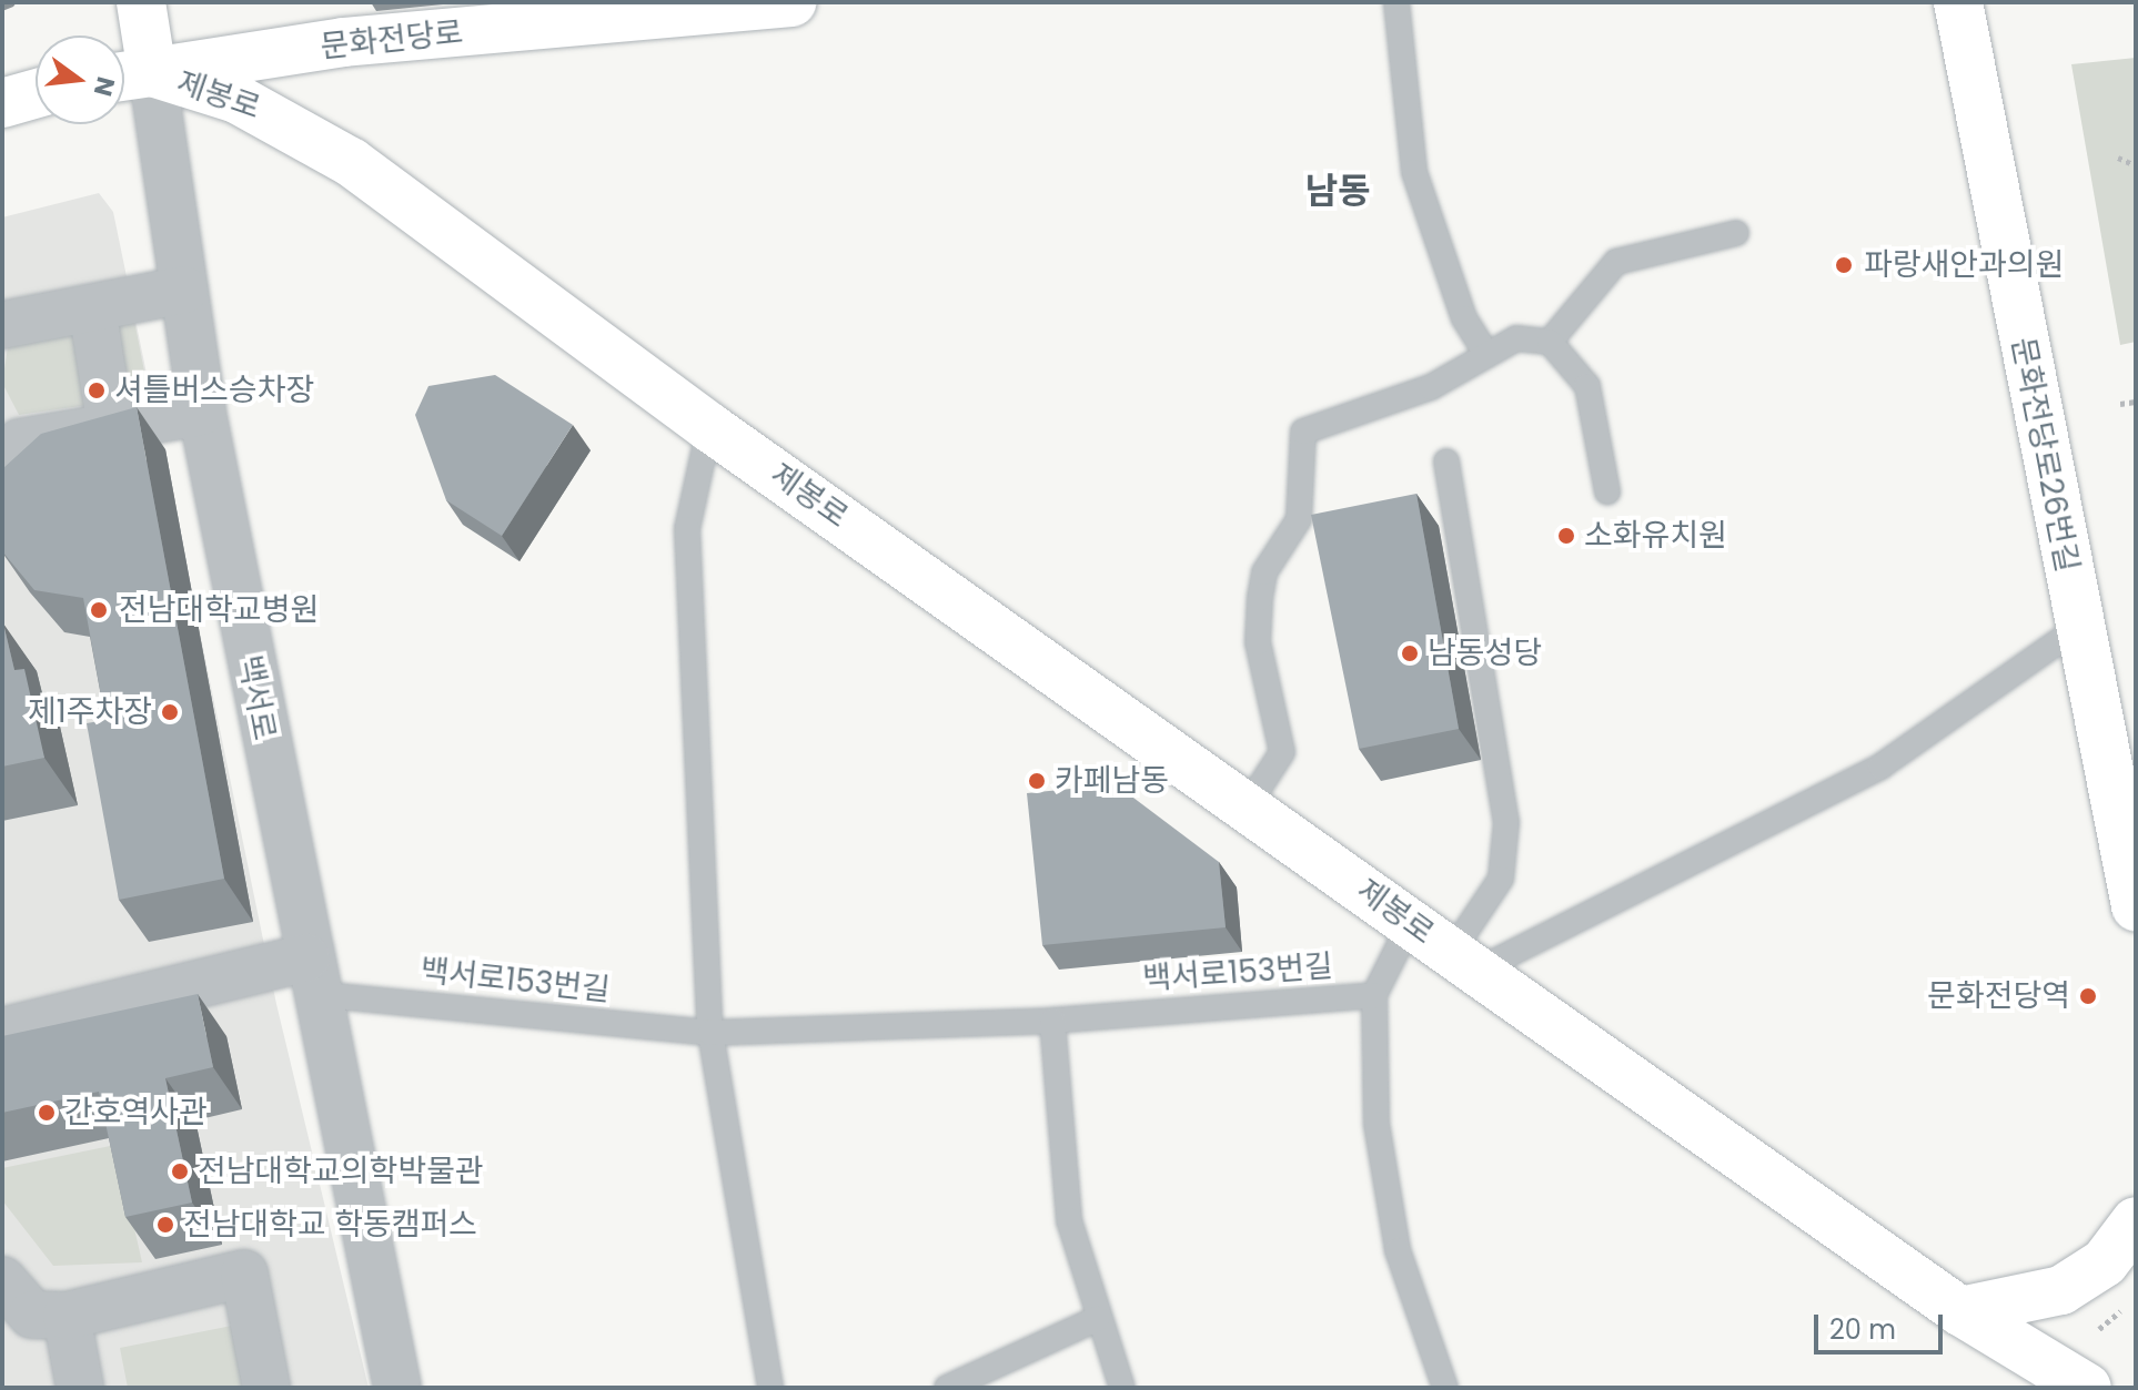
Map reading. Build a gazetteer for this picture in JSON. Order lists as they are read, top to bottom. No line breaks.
{"streets":{"street":["문화전당로","제봉로","문화전당로26번길","백서로"],"lane":["백서로153번길"]},"crossings":[["문화전당로","제봉로"],["문화전당로","백서로"],["제봉로","백서로"],["제봉로","백서로153번길"],["백서로","백서로153번길"]],"districts":["남동"],"places":["파랑새안과의원","셔틀버스승차장","소화유치원","전남대학교병원","남동성당","제1주차장","카페남동","문화전당역","간호역사관","전남대학교의학박물관","전남대학교 학동캠퍼스"],"scale_bar":"20 m","north":"right"}
